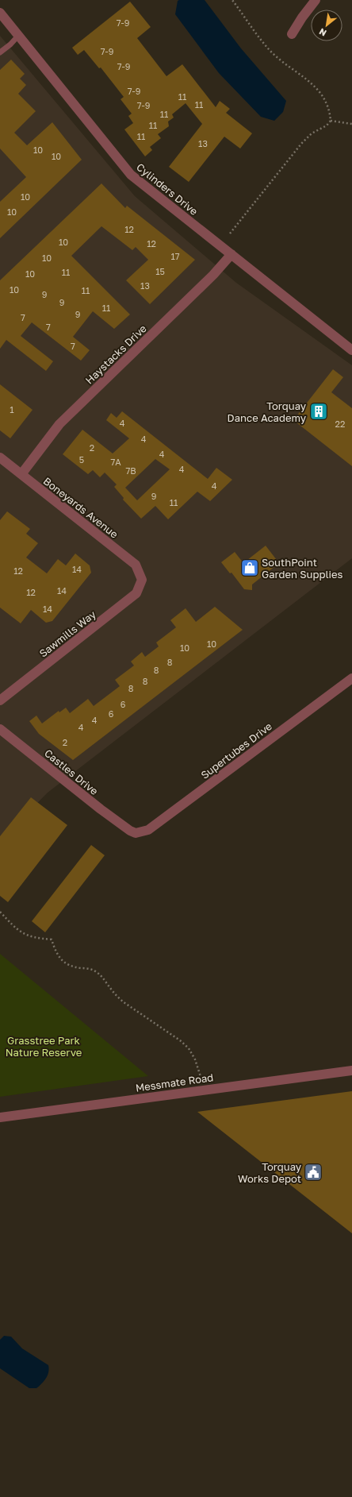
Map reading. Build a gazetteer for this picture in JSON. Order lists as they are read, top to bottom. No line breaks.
{"streets":{"street":["Cylinders Drive","Haystacks Drive","Boneyards Avenue","Sawmills Way","Supertubes Drive","Castles Drive","Messmate Road"]},"crossings":[["Cylinders Drive","Haystacks Drive"],["Haystacks Drive","Boneyards Avenue"],["Boneyards Avenue","Sawmills Way"],["Supertubes Drive","Castles Drive"]],"parks":["Grasstree Park Nature Reserve"],"places":{"building":["Torquay Dance Academy"],"shop":["SouthPoint Garden Supplies"],"public building":["Torquay Works Depot"]},"house_numbers":["7-9","7-9","7-9","7-9","11","11","7-9","11","11","11","13","10","10","10","10","12","10","12","17","10","15","11","10","13","10","11","9","9","11","9","7","7","7","1","4","22","4","2","4","5","7A","4","7B","4","9","11","14","12","14","12","14","10","10","8","8","8","8","6","6","4","4","2"],"north":"bottom left"}
